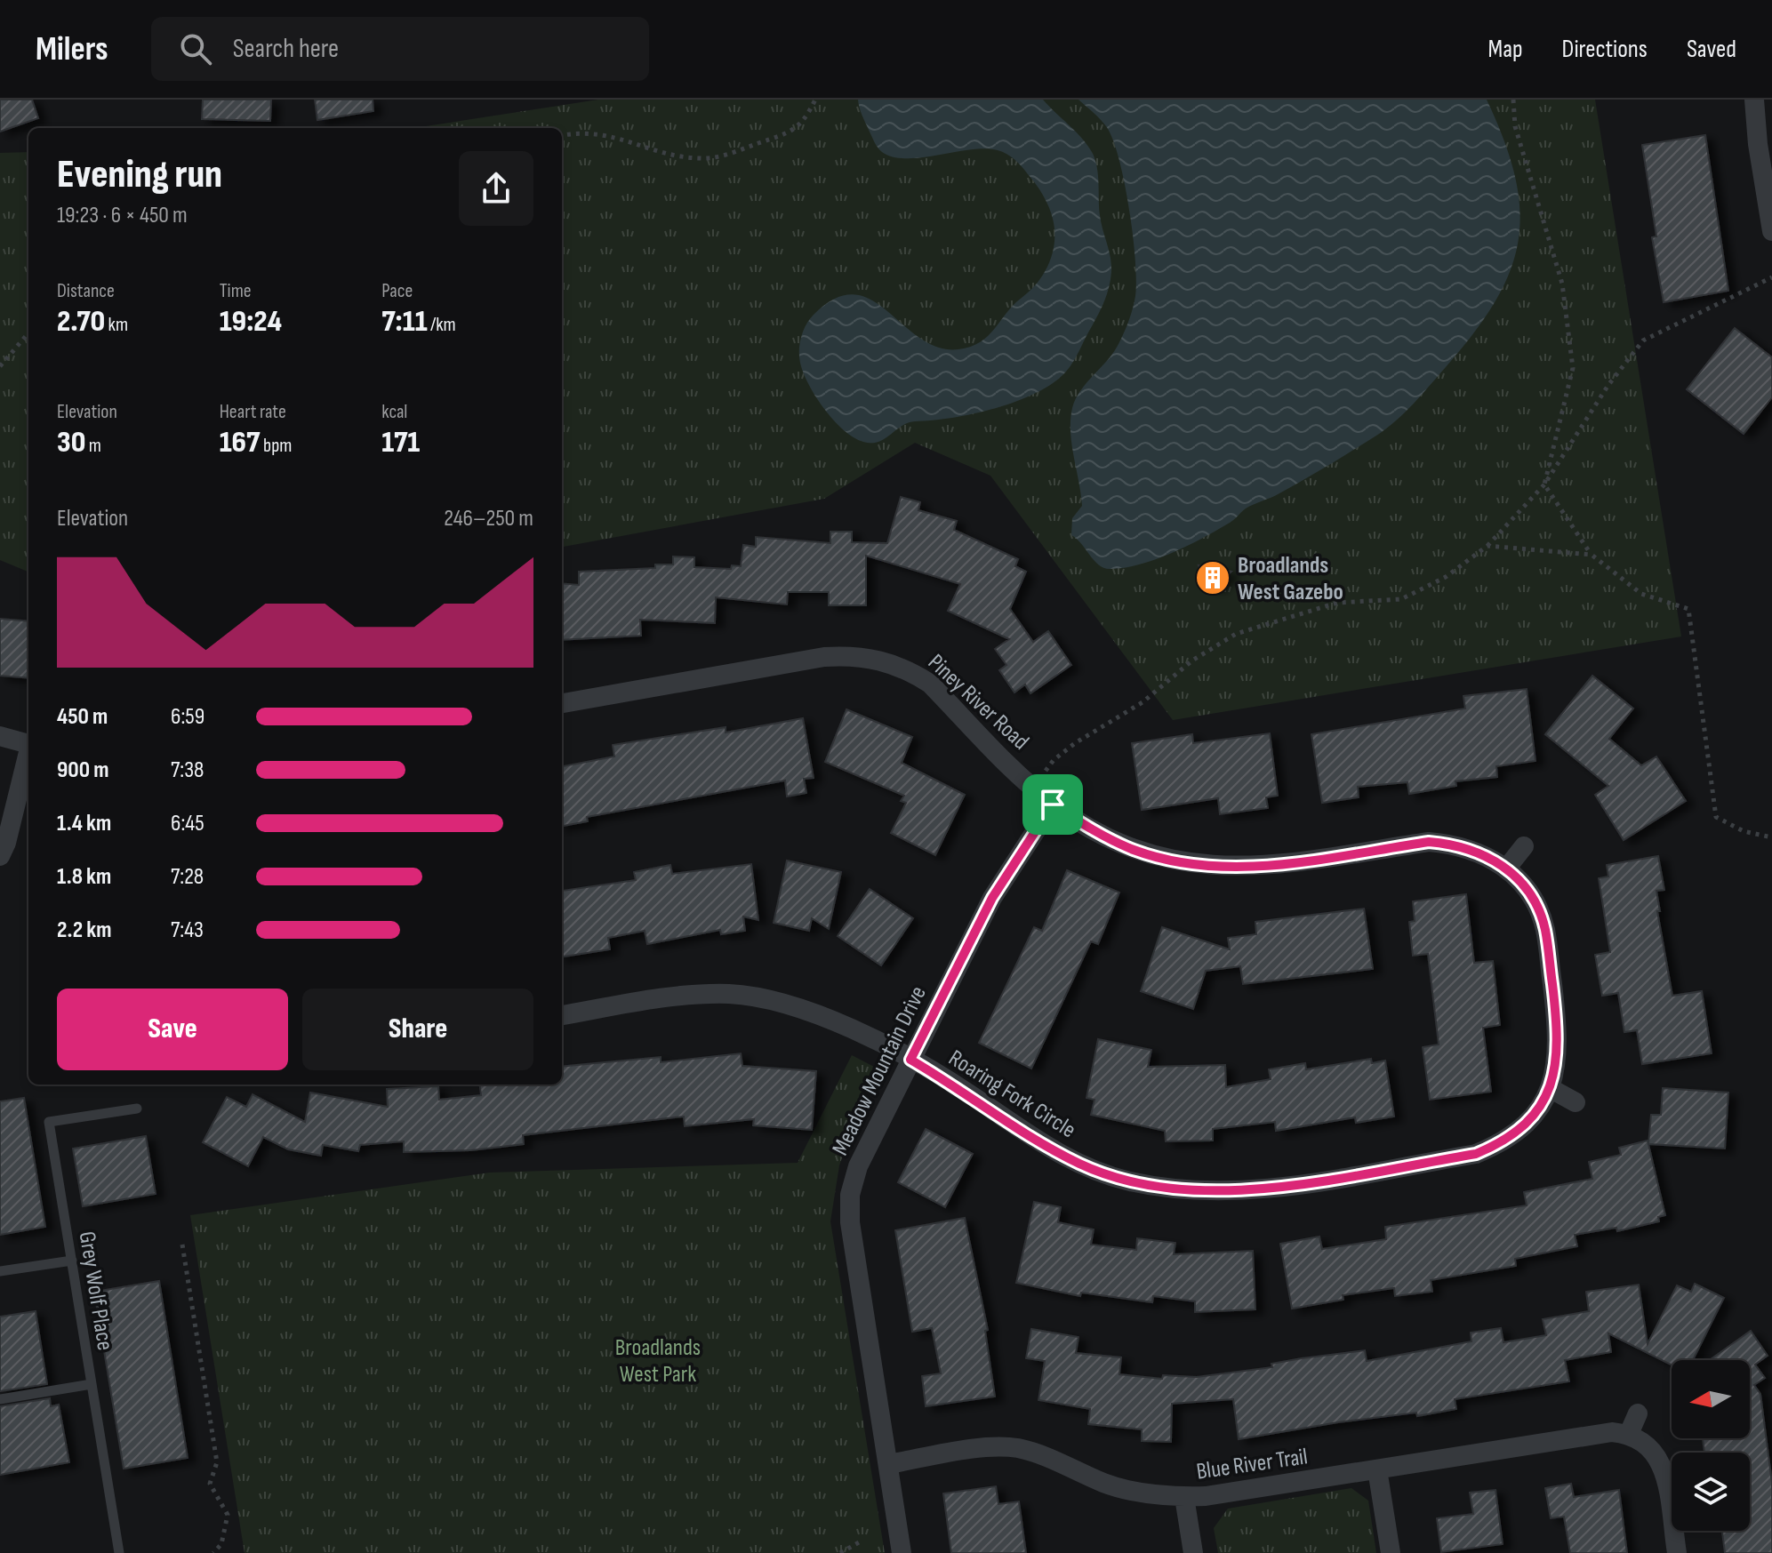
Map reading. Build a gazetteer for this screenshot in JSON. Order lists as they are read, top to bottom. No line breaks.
{"streets":{"street":["Piney River Road","Meadow Mountain Drive","Roaring Fork Circle","Blue River Trail"],"lane":["Grey Wolf Place"]},"crossings":[["Piney River Road","Meadow Mountain Drive"],["Piney River Road","Roaring Fork Circle"],["Meadow Mountain Drive","Roaring Fork Circle"],["Meadow Mountain Drive","Blue River Trail"]],"parks":["Broadlands West Park"],"places":{"building":["Broadlands West Gazebo"]},"north":"left","page":{"header":"Milers","search":"Search here","nav":["Map","Directions","Saved"],"heading":["Evening run","19:23 · 6 × 450 m"],"stats":[["Distance","2.70 km"],["Time","19:24"],["Pace","7:11 /km"],["Elevation","30 m"],["Heart rate","167 bpm"],["kcal","171"]],"chart":["Elevation","246–250 m"],"list":[{"name":"450 m","note":"6:59"},{"name":"900 m","note":"7:38"},{"name":"1.4 km","note":"6:45"},{"name":"1.8 km","note":"7:28"},{"name":"2.2 km","note":"7:43"}],"buttons":["Save","Share"]}}
